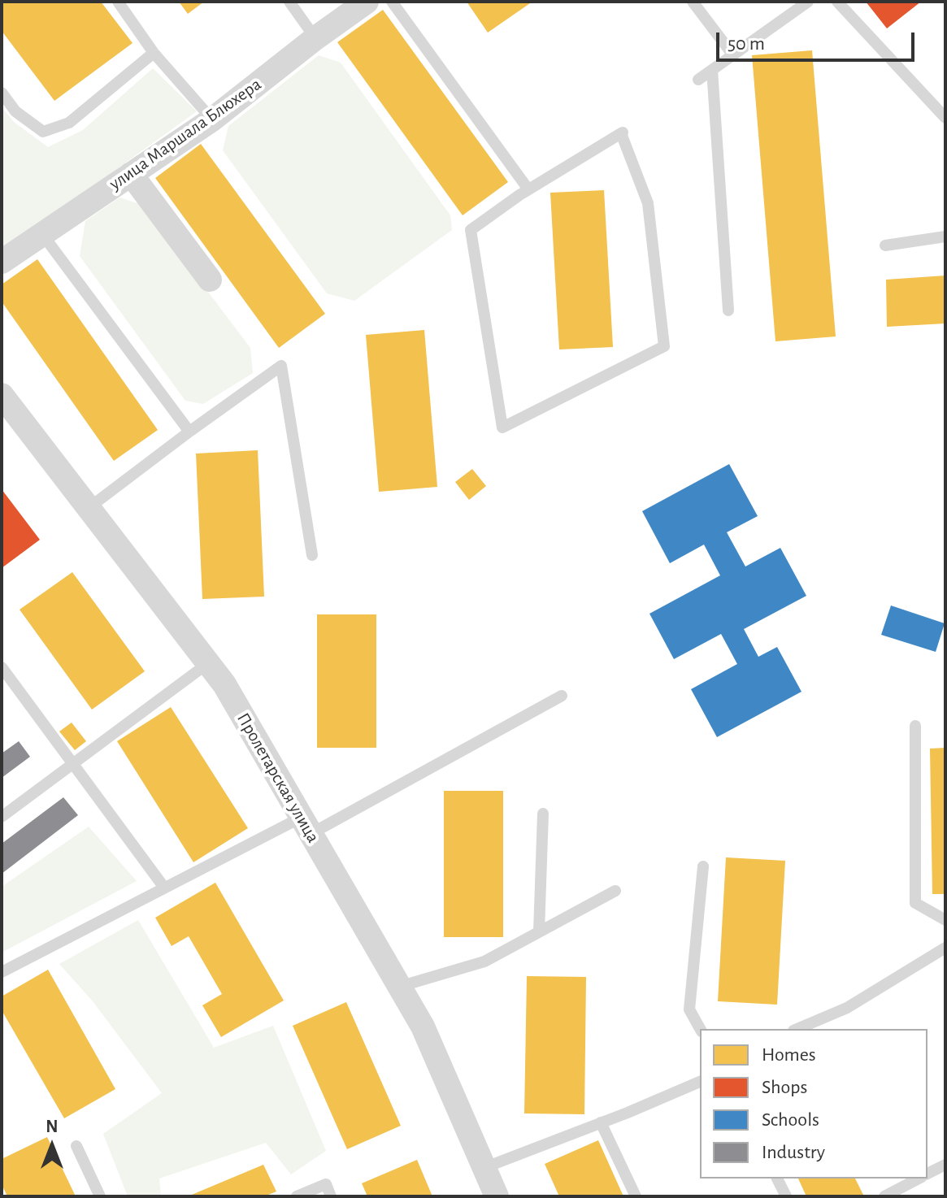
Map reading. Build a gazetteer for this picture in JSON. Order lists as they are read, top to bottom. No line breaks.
{"streets":{"street":["улица Маршала Блюхера","Пролетарская улица"]},"legend":["Homes","Shops","Schools","Industry"],"scale_bar":"50 m","north":"top"}
